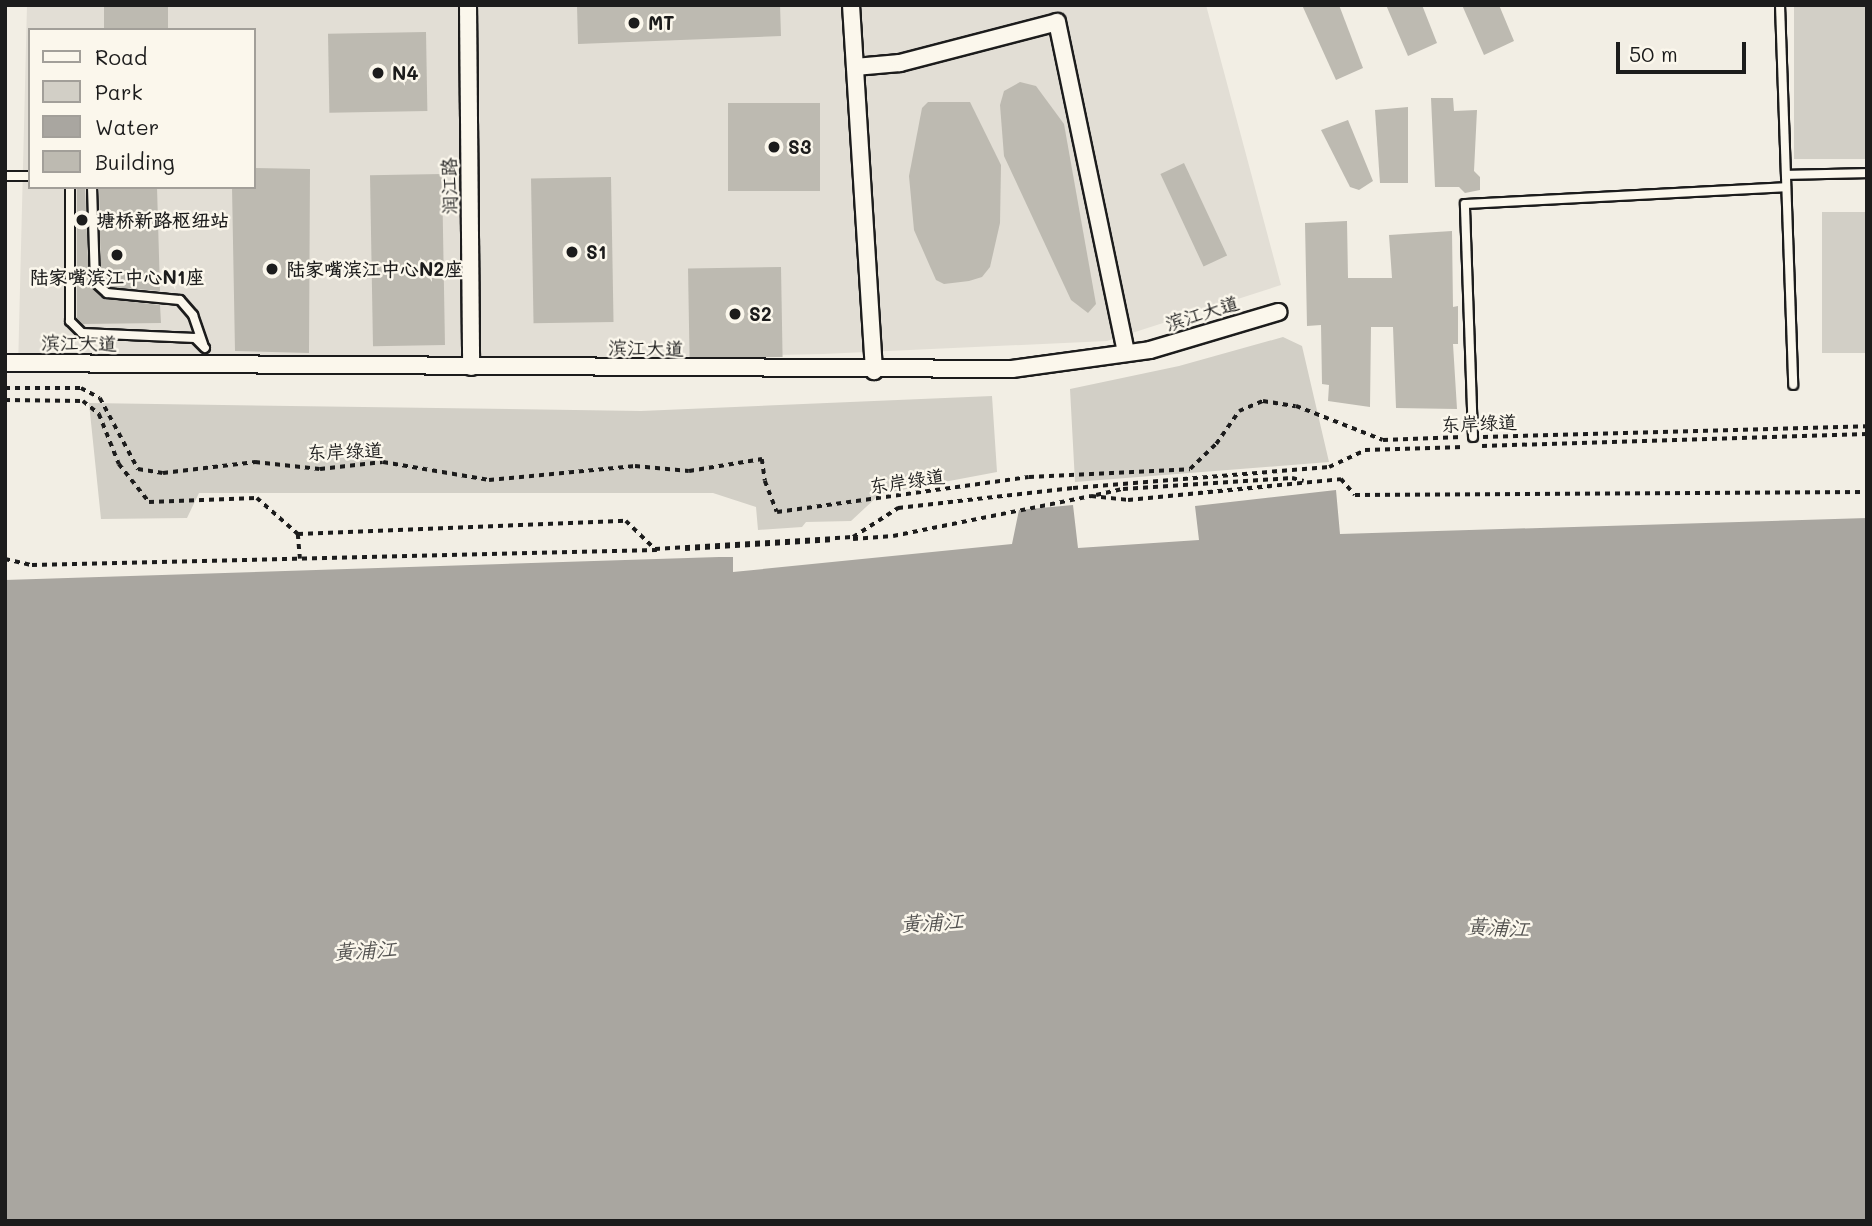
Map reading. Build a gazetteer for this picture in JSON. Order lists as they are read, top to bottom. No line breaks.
{"streets":{"street":["润江路","滨江大道"],"path":["东岸绿道"]},"crossings":[["润江路","滨江大道"]],"water":["黄浦江"],"places":["MT","N4","S3","塘桥新路枢纽站","S1","陆家嘴滨江中心N1座","陆家嘴滨江中心N2座","S2"],"legend":["Road","Park","Water","Building"],"scale_bar":"50 m"}
